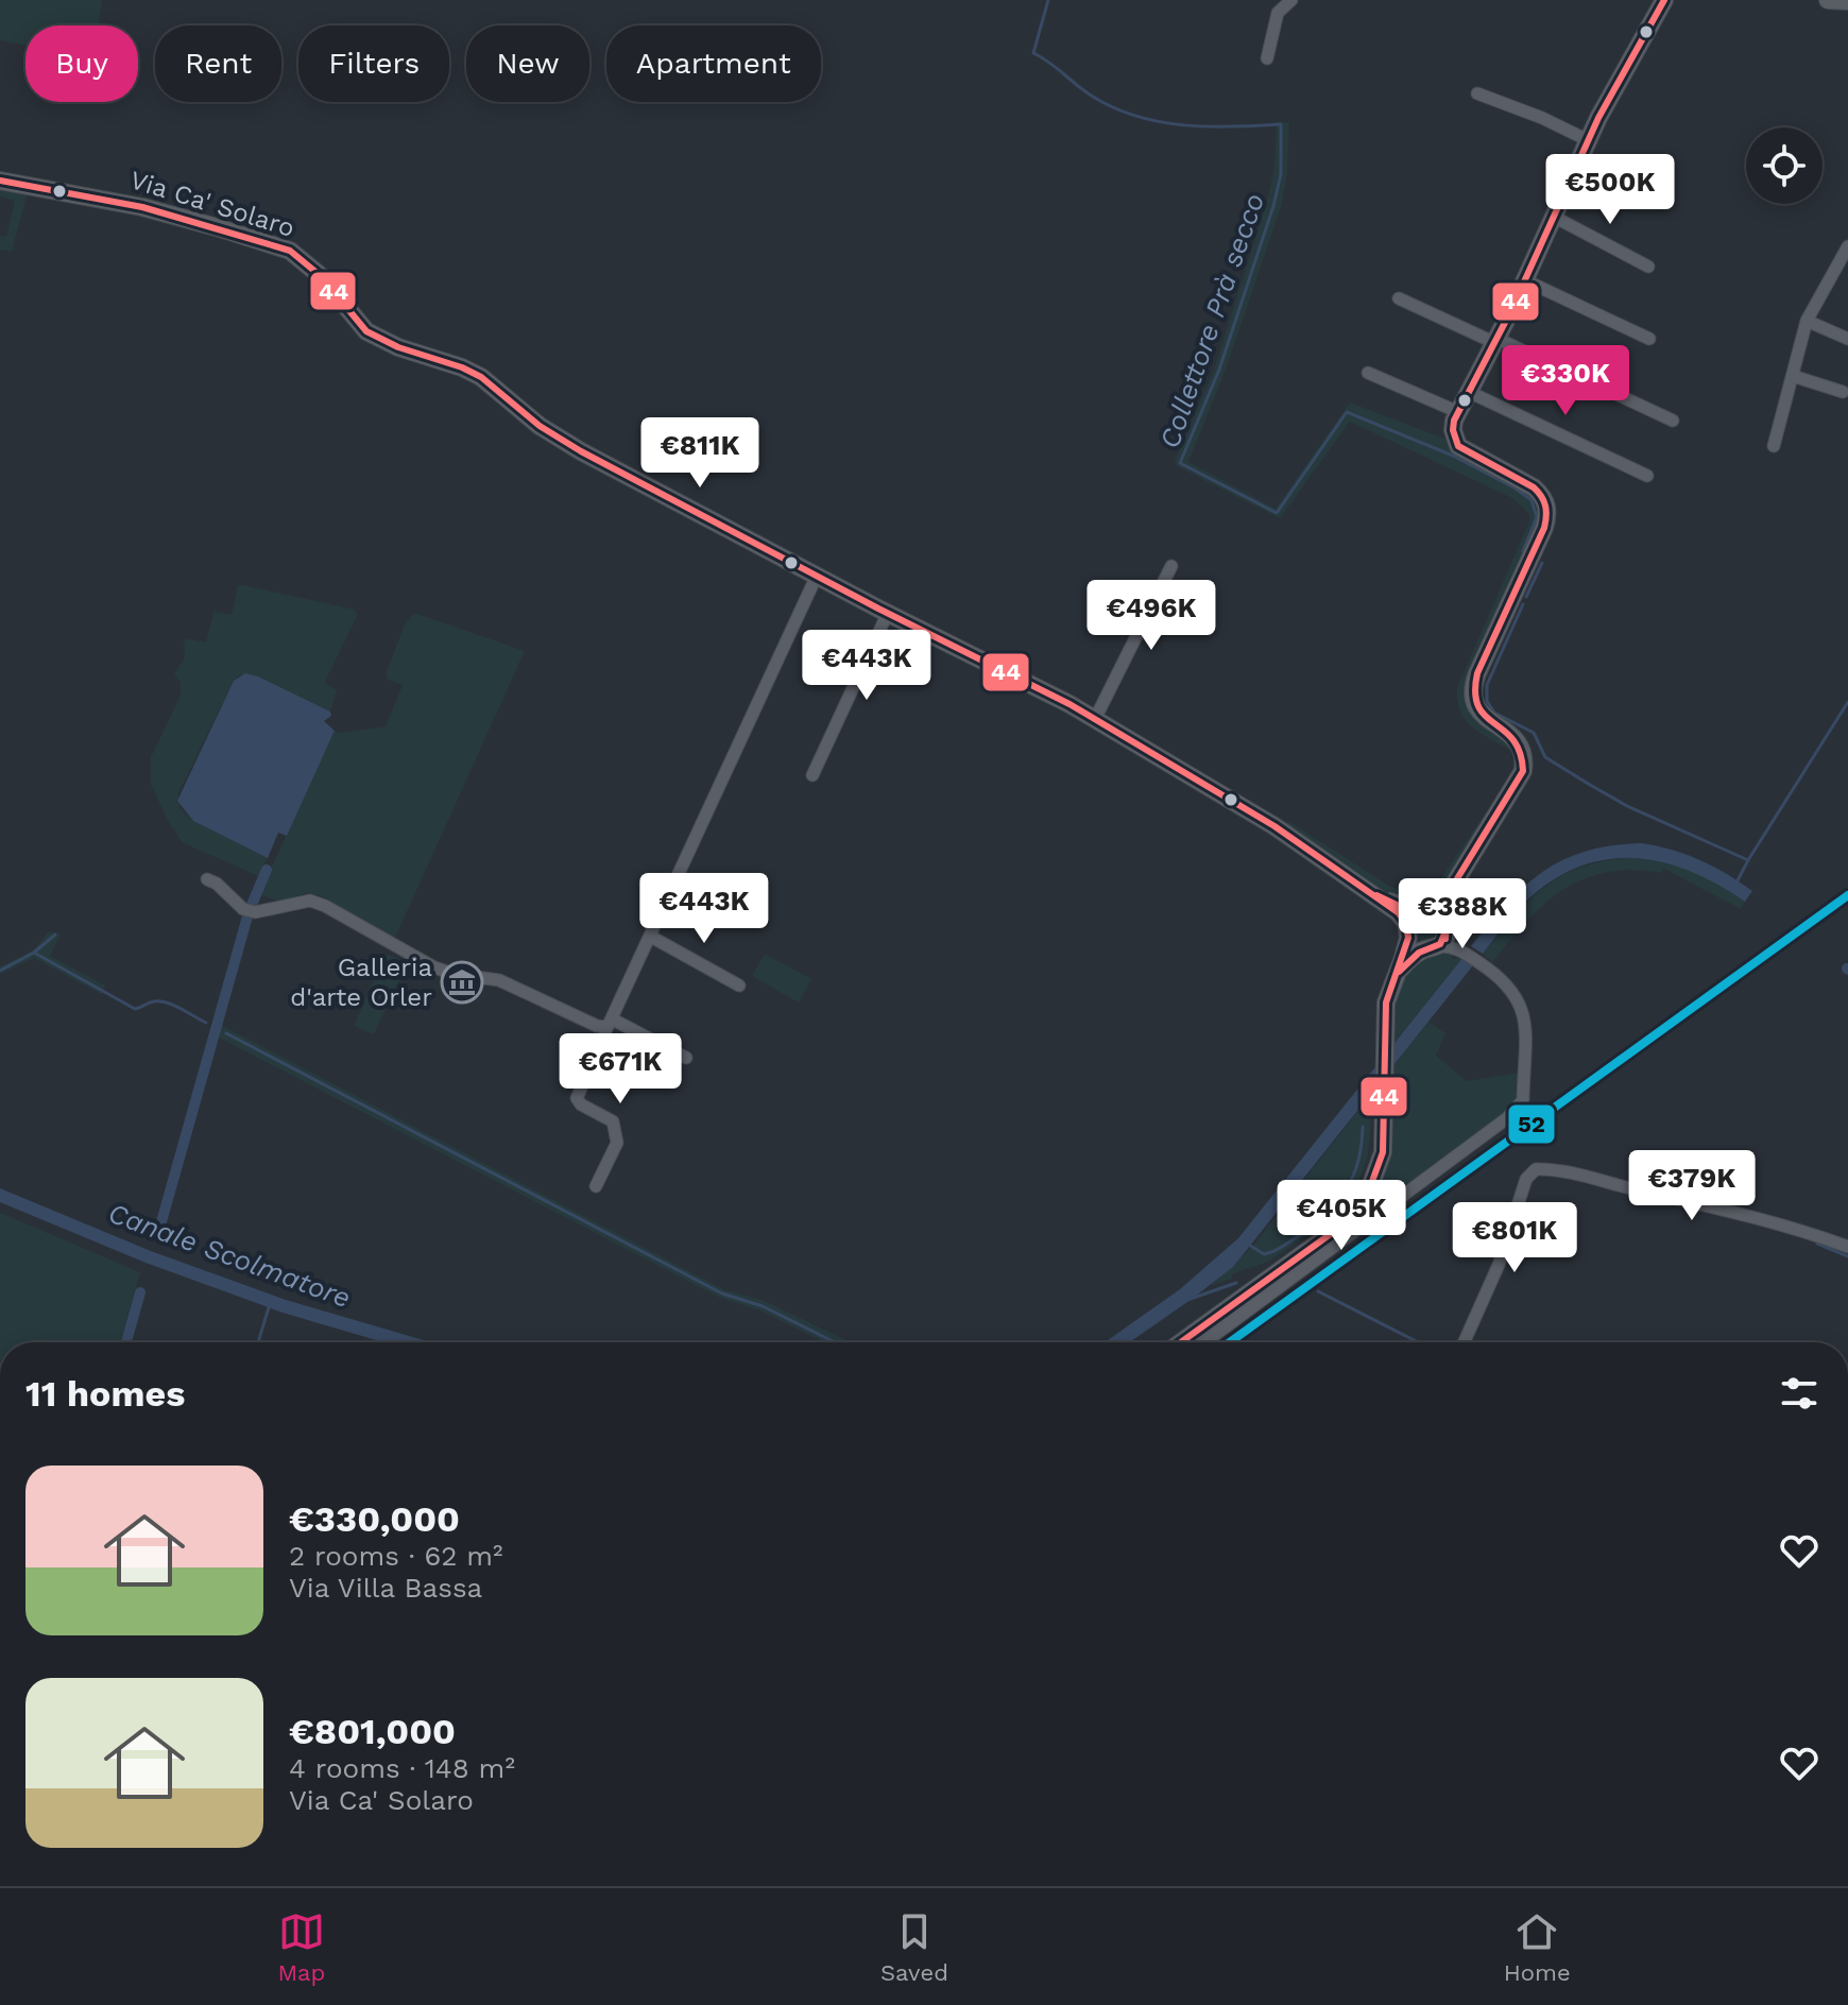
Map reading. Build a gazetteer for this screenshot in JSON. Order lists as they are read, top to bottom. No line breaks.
{"streets":{"street":["Via Ca' Solaro"]},"water":["Collettore Prà secco","Canale Scolmatore"],"places":{"museum":["Galleria d'arte Orler"]},"lines":["transit line 44","transit line 52"],"page":{"chip":["Buy","Rent","Filters","New","Apartment"],"price":["€500K","€330K","€811K","€496K","€443K","€443K","€388K","€671K","€379K","€405K","€801K"],"heading":"11 homes","list":[{"name":"€330,000","note":"2 rooms · 62 m² · Via Villa Bassa"},{"name":"€801,000","note":"4 rooms · 148 m² · Via Ca' Solaro"}],"tabs":["Map","Saved","Home"]}}
